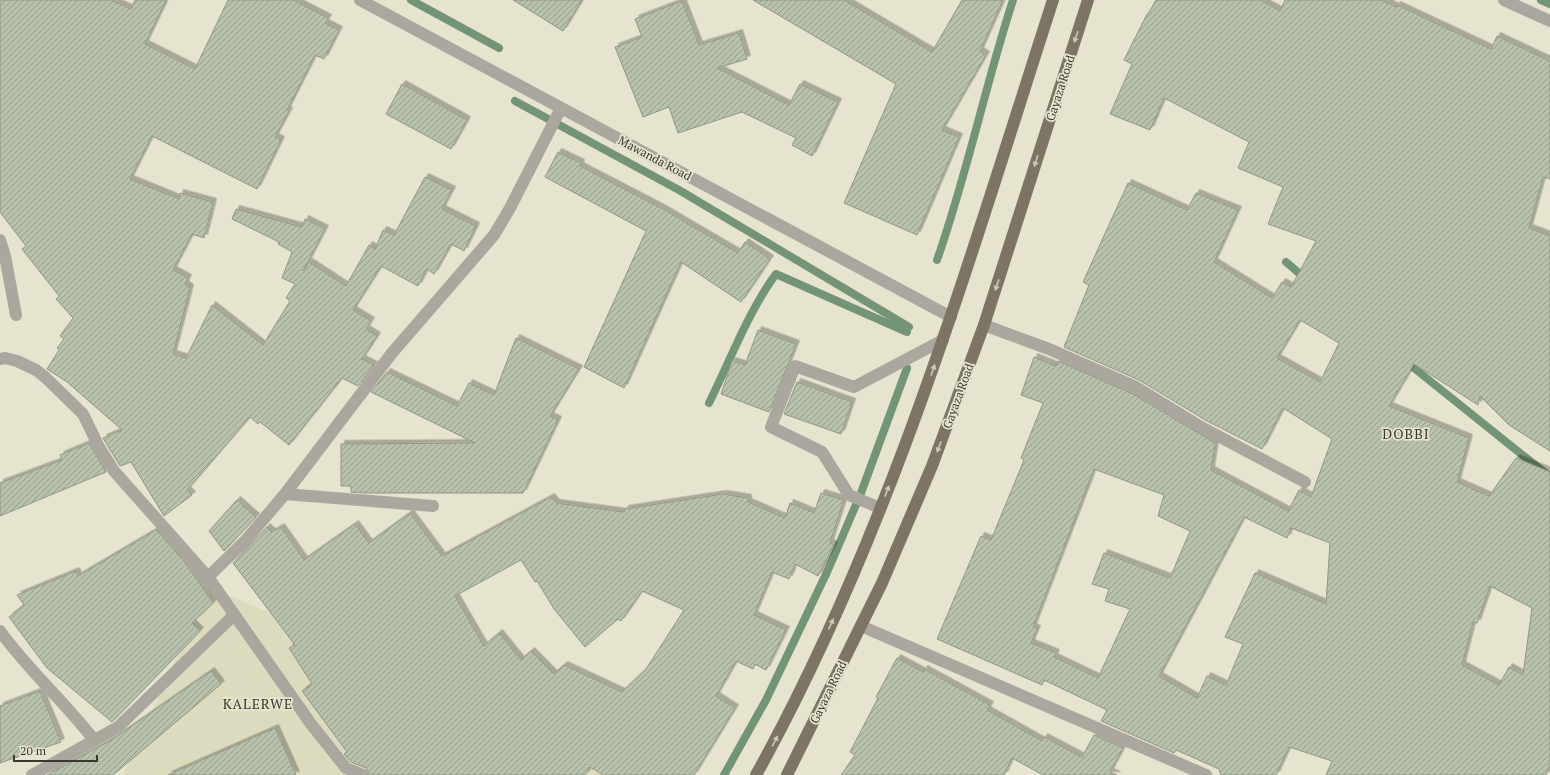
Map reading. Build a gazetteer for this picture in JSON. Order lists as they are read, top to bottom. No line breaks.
{"streets":{"main road":["Gayaza Road"],"street":["Mawanda Road"]},"districts":["DOBBI","KALERWE"],"scale_bar":"20 m"}
